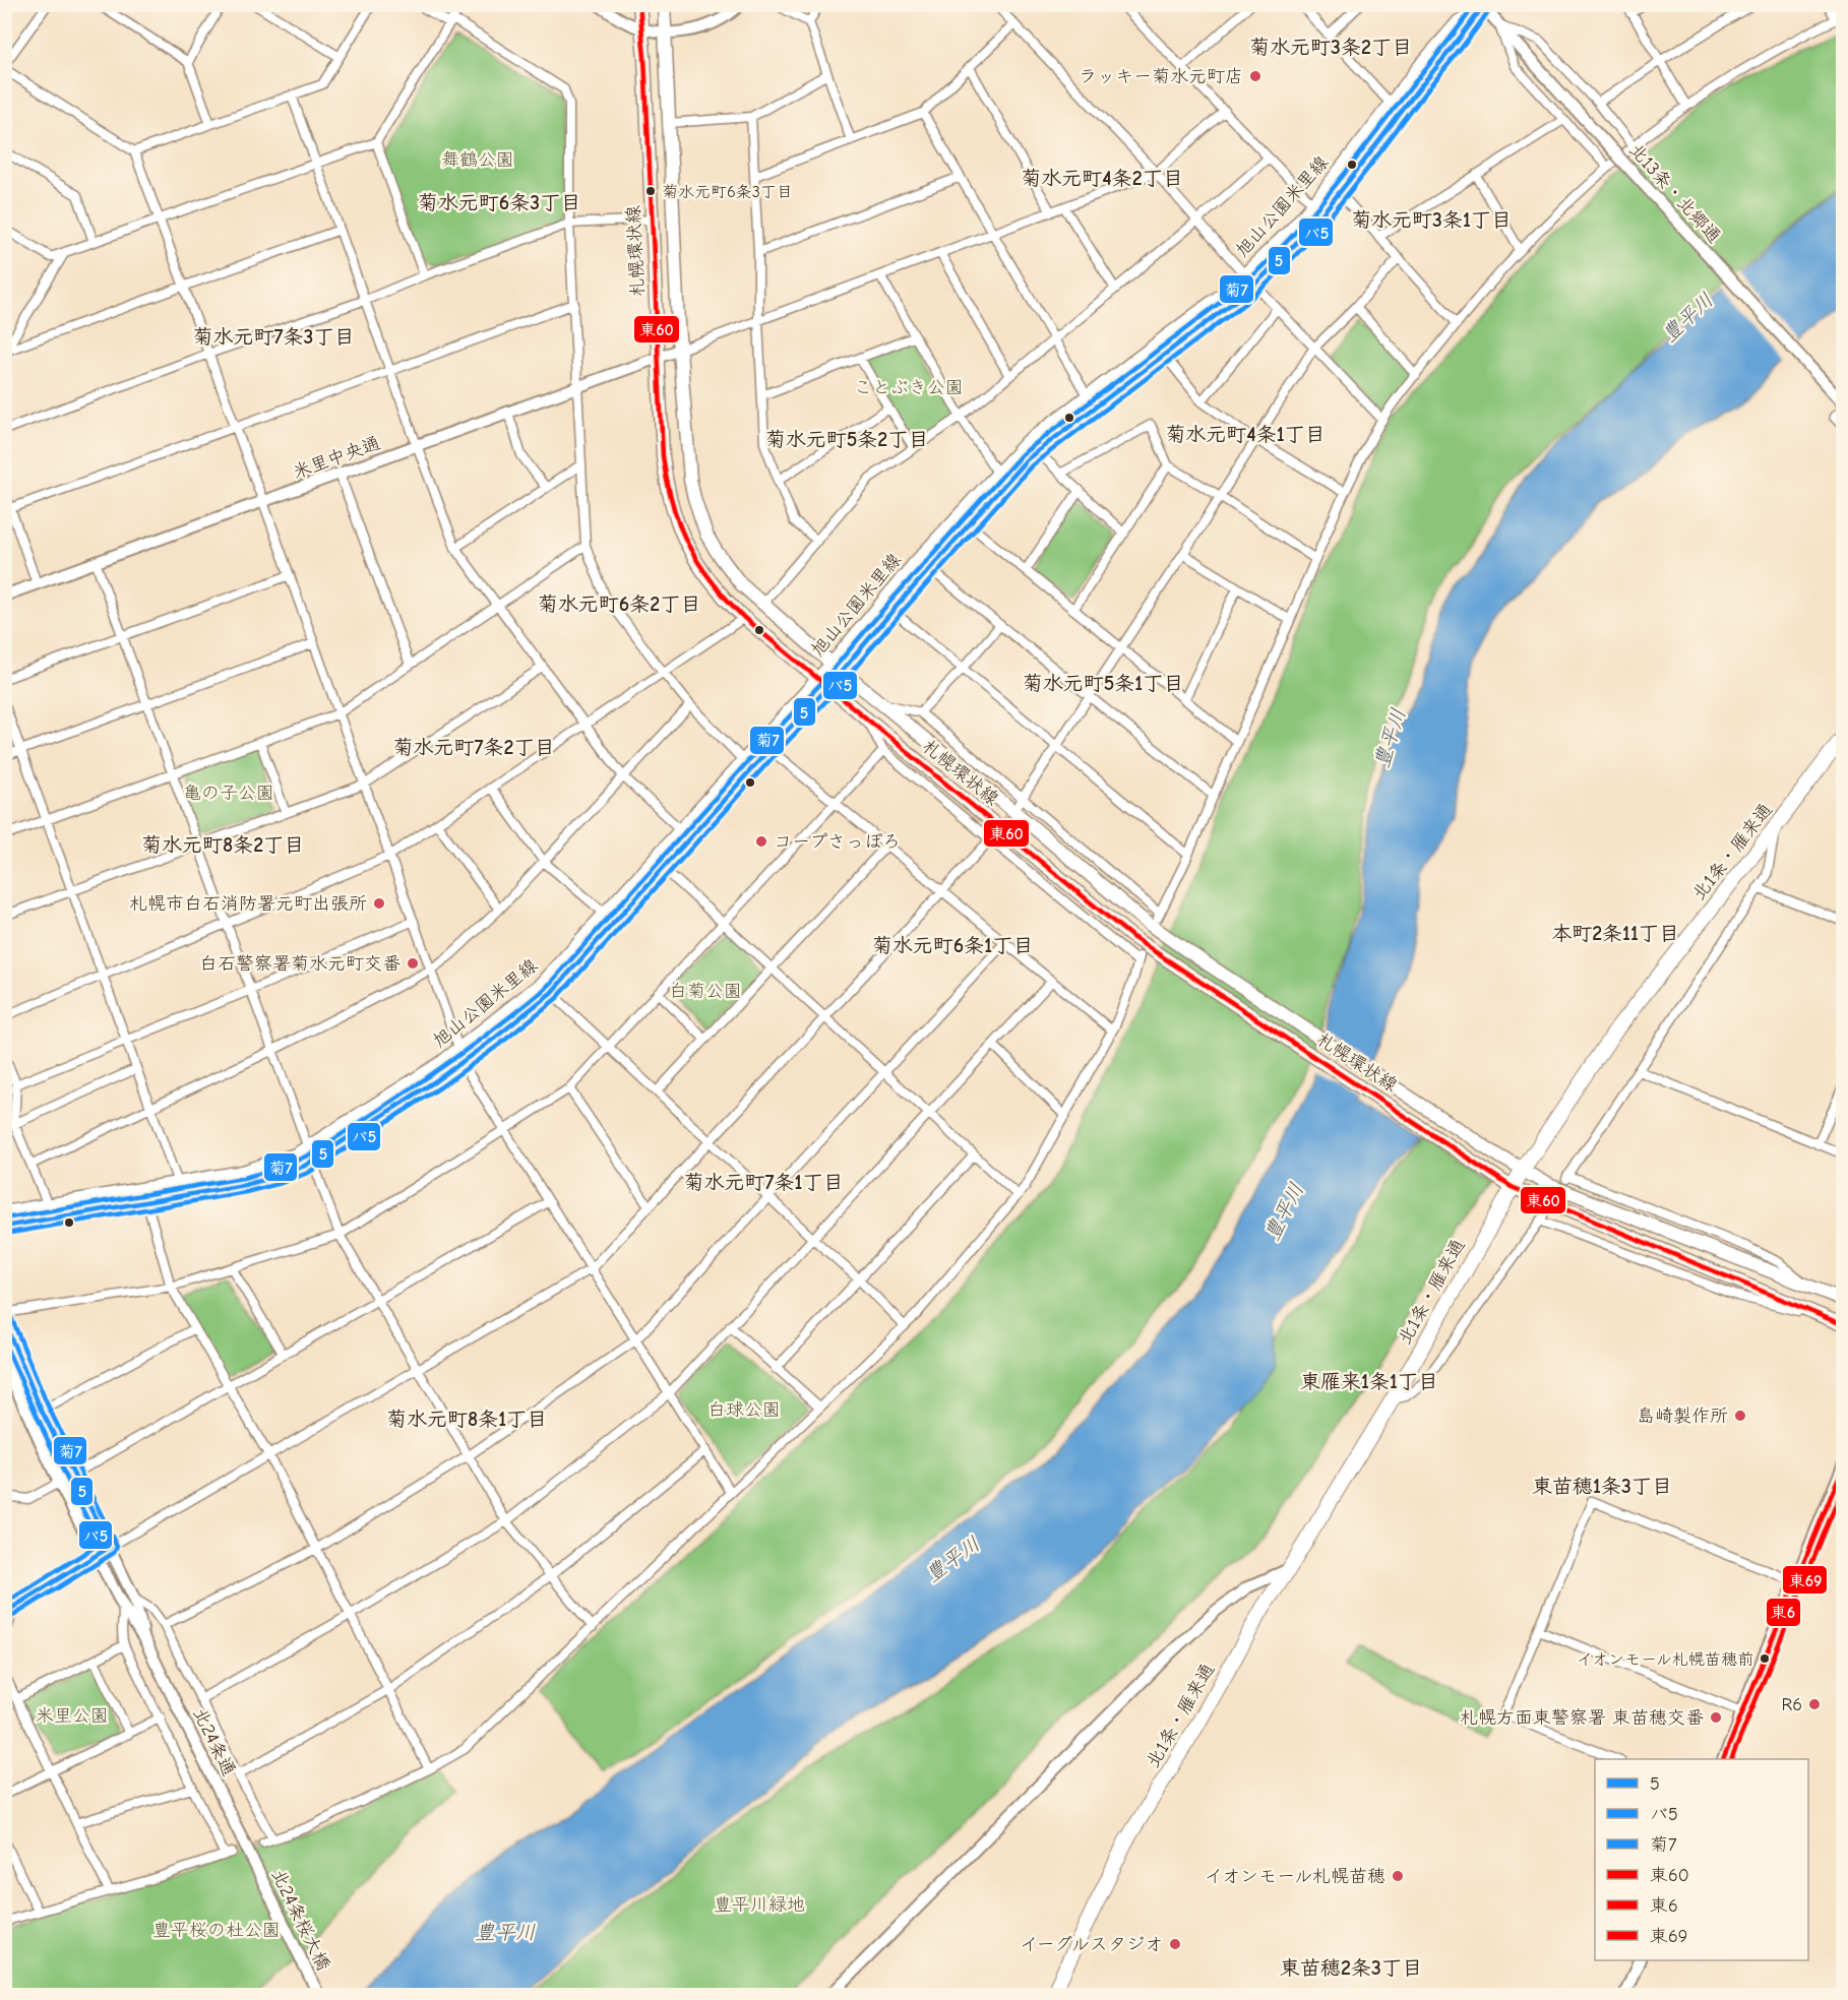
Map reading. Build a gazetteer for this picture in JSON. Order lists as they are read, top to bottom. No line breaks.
{"streets":{"highway":["北1条・雁来通"],"main road":["旭山公園米里線","札幌環状線"],"street":["北13条・北郷通","米里中央通","北24条通","北24条桜大橋"]},"crossings":[["北13条・北郷通","旭山公園米里線"],["旭山公園米里線","札幌環状線"],["札幌環状線","米里中央通"],["札幌環状線","北1条・雁来通"],["北24条通","北24条桜大橋"]],"districts":["菊水元町3条2丁目","菊水元町4条2丁目","菊水元町6条3丁目","菊水元町3条1丁目","菊水元町7条3丁目","菊水元町4条1丁目","菊水元町5条2丁目","菊水元町6条2丁目","菊水元町5条1丁目","菊水元町7条2丁目","菊水元町8条2丁目","本町2条11丁目","菊水元町6条1丁目","菊水元町7条1丁目","東雁来1条1丁目","菊水元町8条1丁目","東苗穂1条3丁目","東苗穂2条3丁目"],"water":["豊平川"],"parks":["舞鶴公園","ことぶき公園","亀の子公園","白菊公園","白球公園","米里公園","豊平川緑地","豊平桜の杜公園"],"places":["ラッキー菊水元町店","菊水元町6条3丁目","コープさっぽろ","札幌市白石消防署元町出張所","白石警察署菊水元町交番","島崎製作所","イオンモール札幌苗穂前","R6","札幌方面東警察署 東苗穂交番","イオンモール札幌苗穂","イーグルスタジオ"],"lines":["transit line 5","transit line 菊7","transit line 東60","transit line バ5","transit line 東6","transit line 東69"],"legend":["5","バ5","菊7","東60","東6","東69"]}
